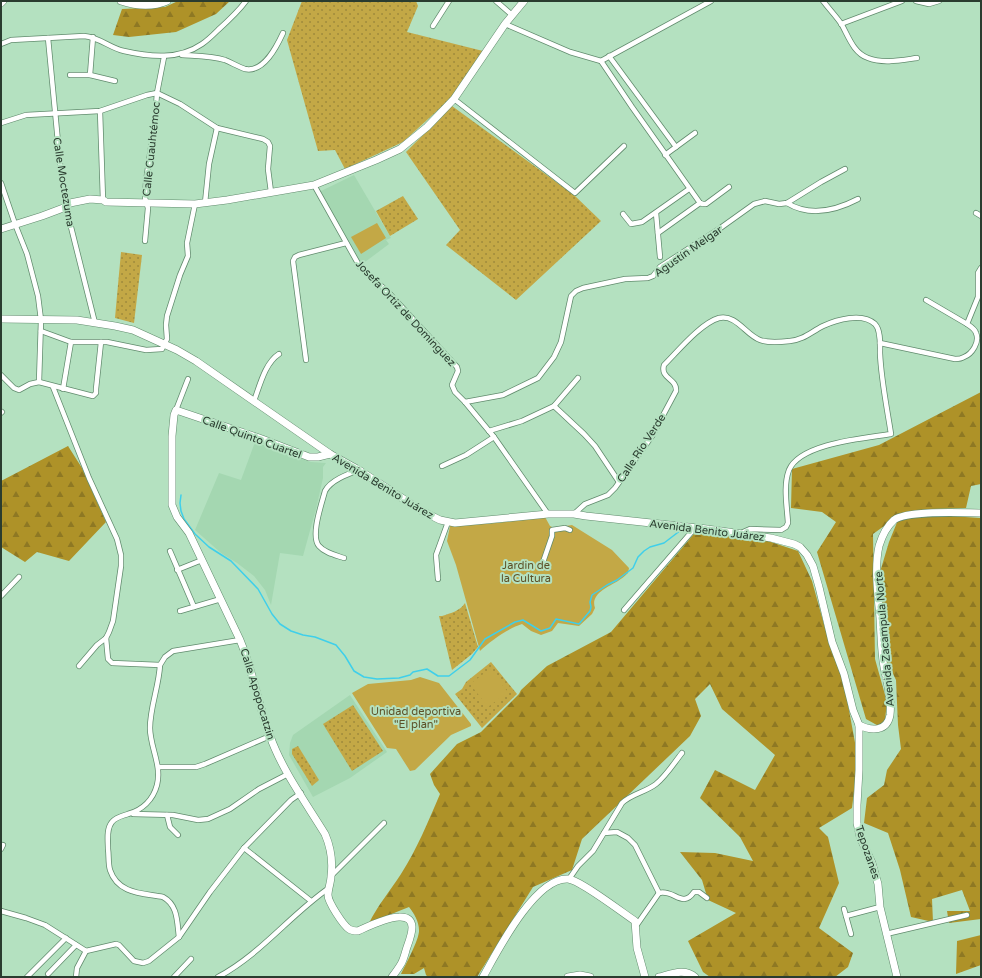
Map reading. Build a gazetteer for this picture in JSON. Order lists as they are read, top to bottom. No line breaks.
{"streets":{"main road":["Calle Quinto Cuartel","Avenida Benito Juárez","Avenida Zacampula Norte","Calle Apopocatzin","Tepozanes"],"street":["Calle Cuauhtémoc","Calle Moctezuma","Agustín Melgar","Josefa Ortiz de Domínguez","Calle Río Verde"]},"crossings":[["Calle Moctezuma","Avenida Benito Juárez"],["Agustín Melgar","Josefa Ortiz de Domínguez"],["Josefa Ortiz de Domínguez","Avenida Benito Juárez"],["Calle Quinto Cuartel","Avenida Benito Juárez"],["Calle Quinto Cuartel","Calle Apopocatzin"],["Calle Río Verde","Avenida Benito Juárez"],["Avenida Benito Juárez","Avenida Zacampula Norte"],["Avenida Benito Juárez","Tepozanes"],["Avenida Zacampula Norte","Tepozanes"]],"parks":["Jardin de la Cultura","Unidad deportiva \"El plan\""]}
